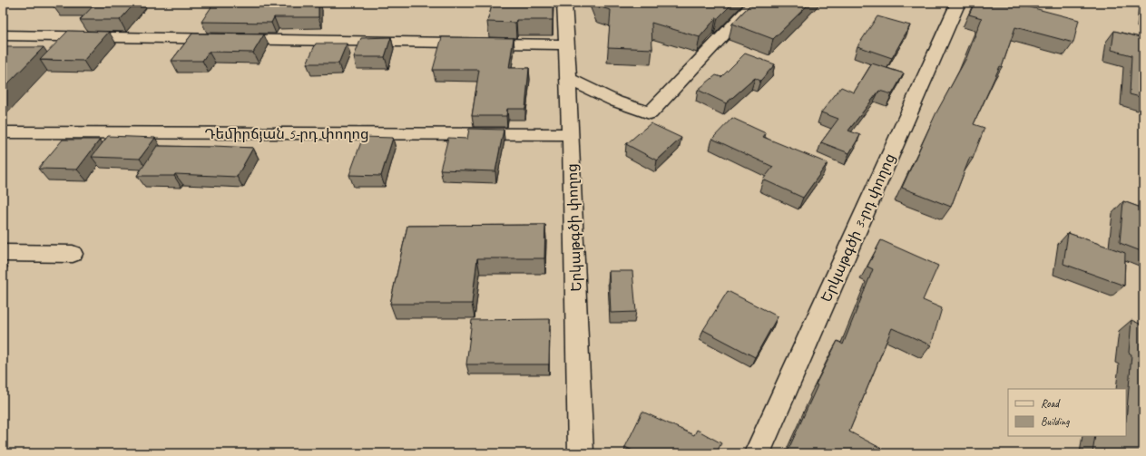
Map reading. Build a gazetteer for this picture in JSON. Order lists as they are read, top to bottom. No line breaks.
{"streets":{"street":["Դեմիրճյան 5-րդ փողոց","Երկաթգծի փողոց","Երկաթգծի 3-րդ փողոց"]},"crossings":[["Դեմիրճյան 5-րդ փողոց","Երկաթգծի փողոց"]],"legend":["Road","Building"]}
